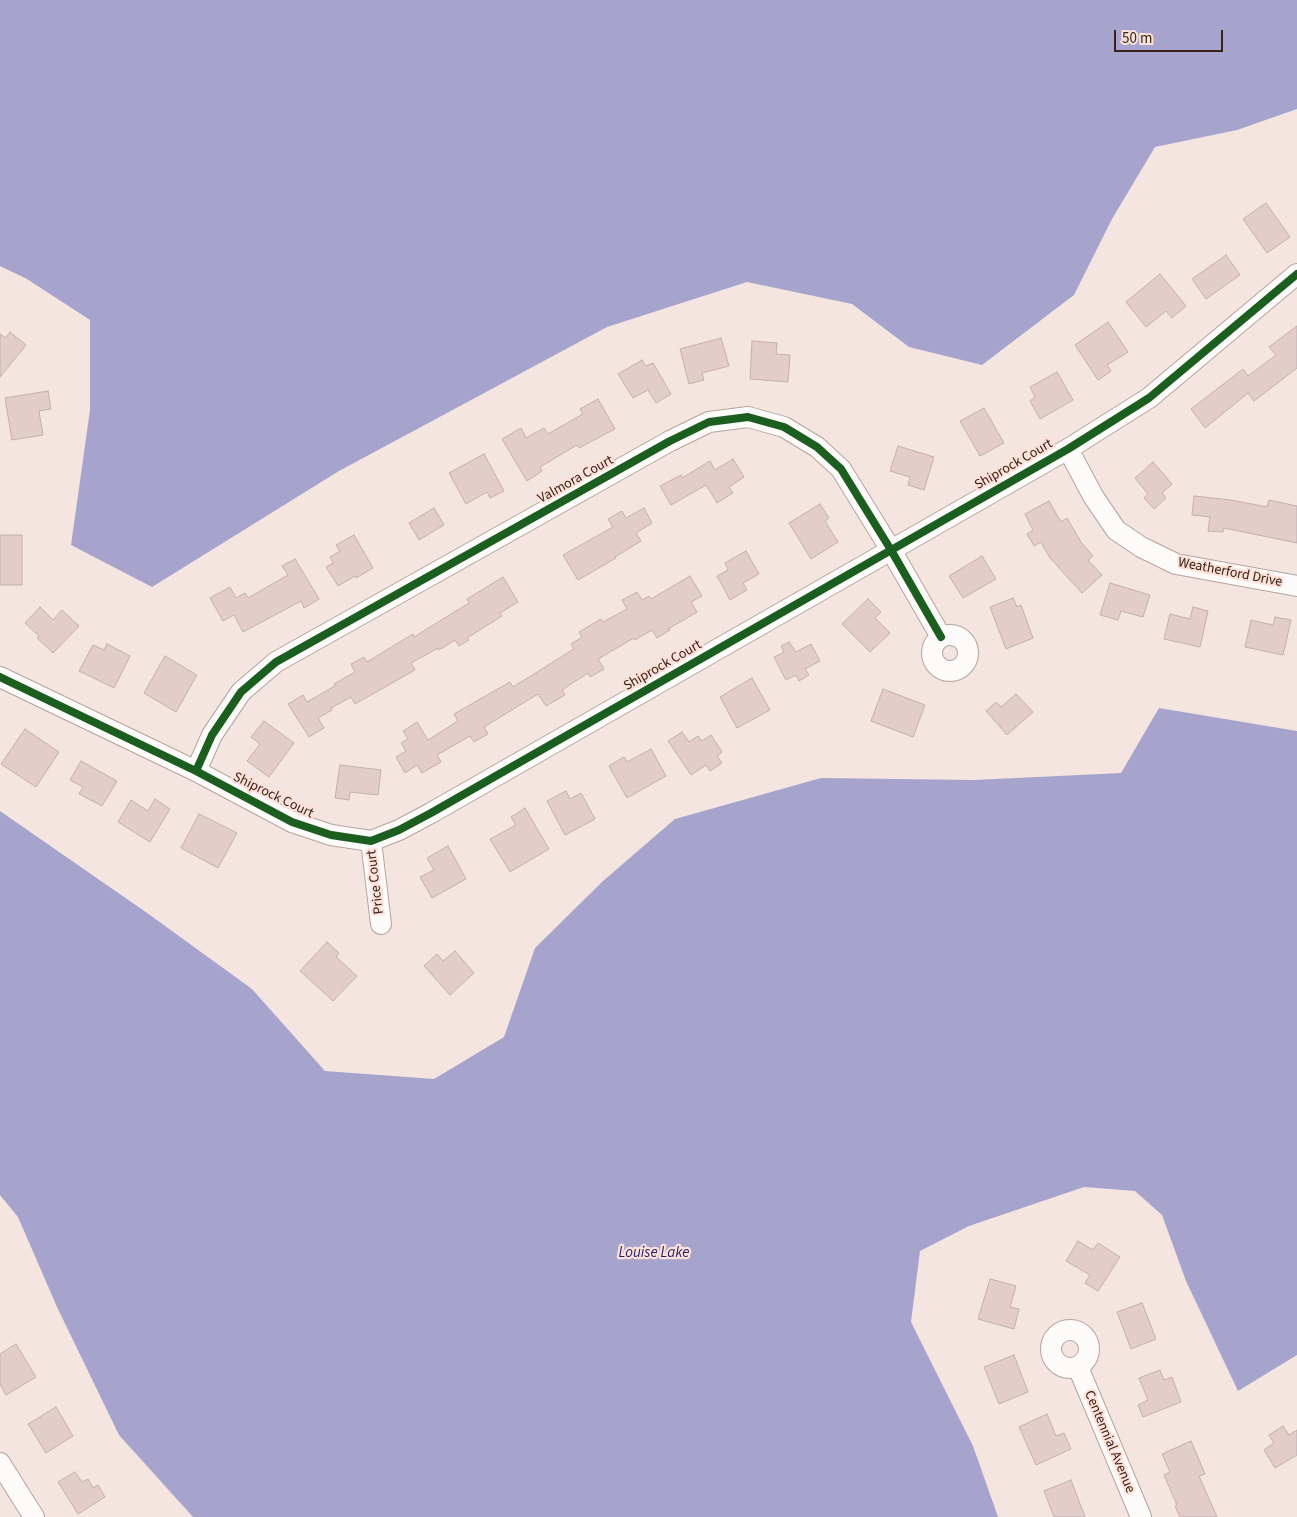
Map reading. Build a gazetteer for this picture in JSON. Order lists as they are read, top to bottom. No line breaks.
{"streets":{"street":["Shiprock Court","Valmora Court","Weatherford Drive","Price Court","Centennial Avenue"]},"crossings":[["Shiprock Court","Valmora Court"],["Shiprock Court","Weatherford Drive"],["Shiprock Court","Price Court"]],"water":["Louise Lake"],"scale_bar":"50 m"}
